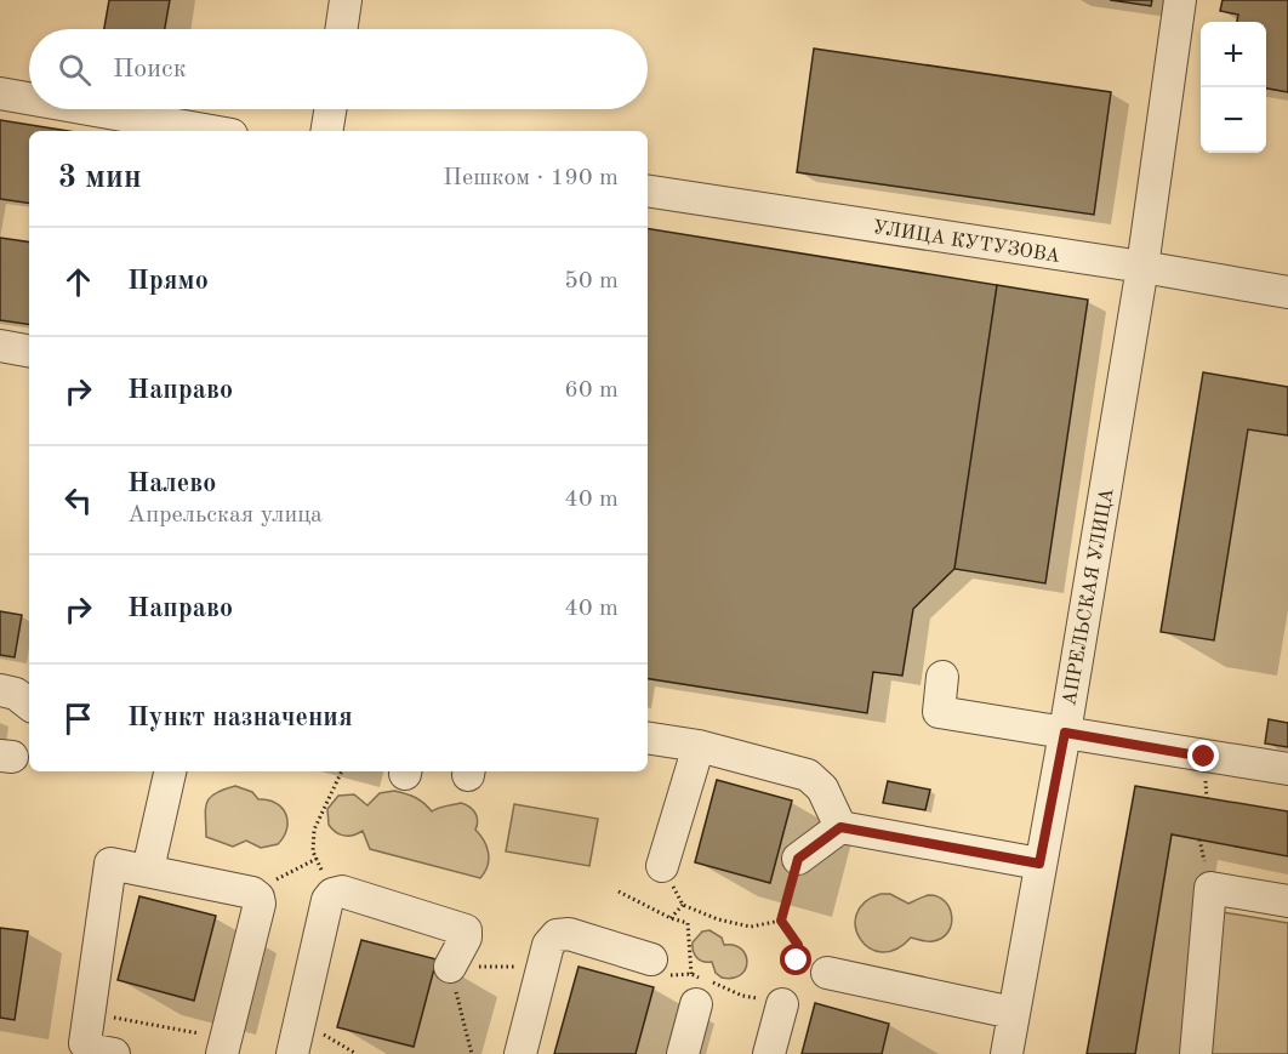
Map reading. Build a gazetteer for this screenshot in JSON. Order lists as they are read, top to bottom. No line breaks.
{"streets":{"street":["УЛИЦА КУТУЗОВА","АПРЕЛЬСКАЯ УЛИЦА"]},"crossings":[["УЛИЦА КУТУЗОВА","АПРЕЛЬСКАЯ УЛИЦА"]],"page":{"map_buttons":["+","−"],"search":"Поиск","heading":["3 мин","Пешком · 190 m"],"list":[["Прямо","50 m"],["Направо","60 m"],["Налево","Апрельская улица","40 m"],["Направо","40 m"],"Пункт назначения"]}}
